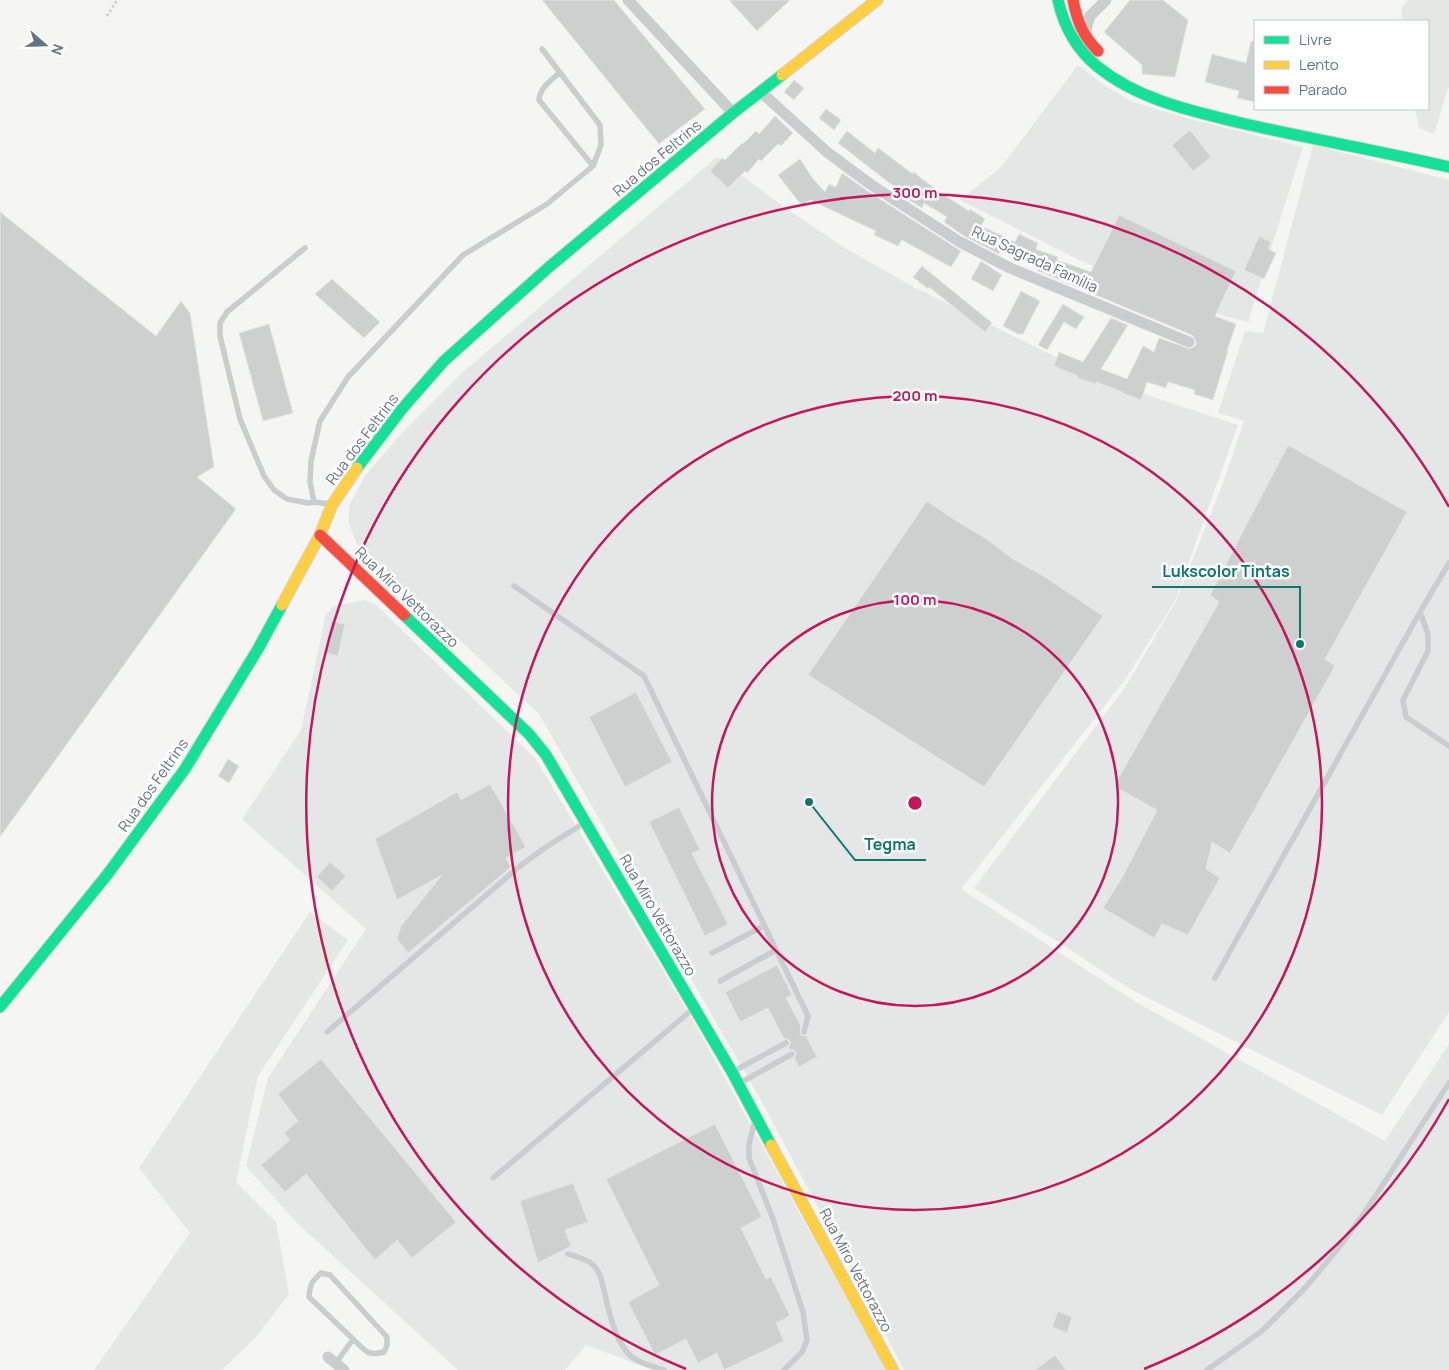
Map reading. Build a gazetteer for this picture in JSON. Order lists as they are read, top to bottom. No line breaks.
{"streets":{"street":["Rua dos Feltrins","Rua Sagrada Família","Rua Miro Vettorazzo"]},"crossings":[["Rua dos Feltrins","Rua Sagrada Família"],["Rua dos Feltrins","Rua Miro Vettorazzo"]],"places":["Lukscolor Tintas","Tegma"],"legend":["Livre","Lento","Parado"],"north":"right","rings":["300 m","200 m","100 m"]}
